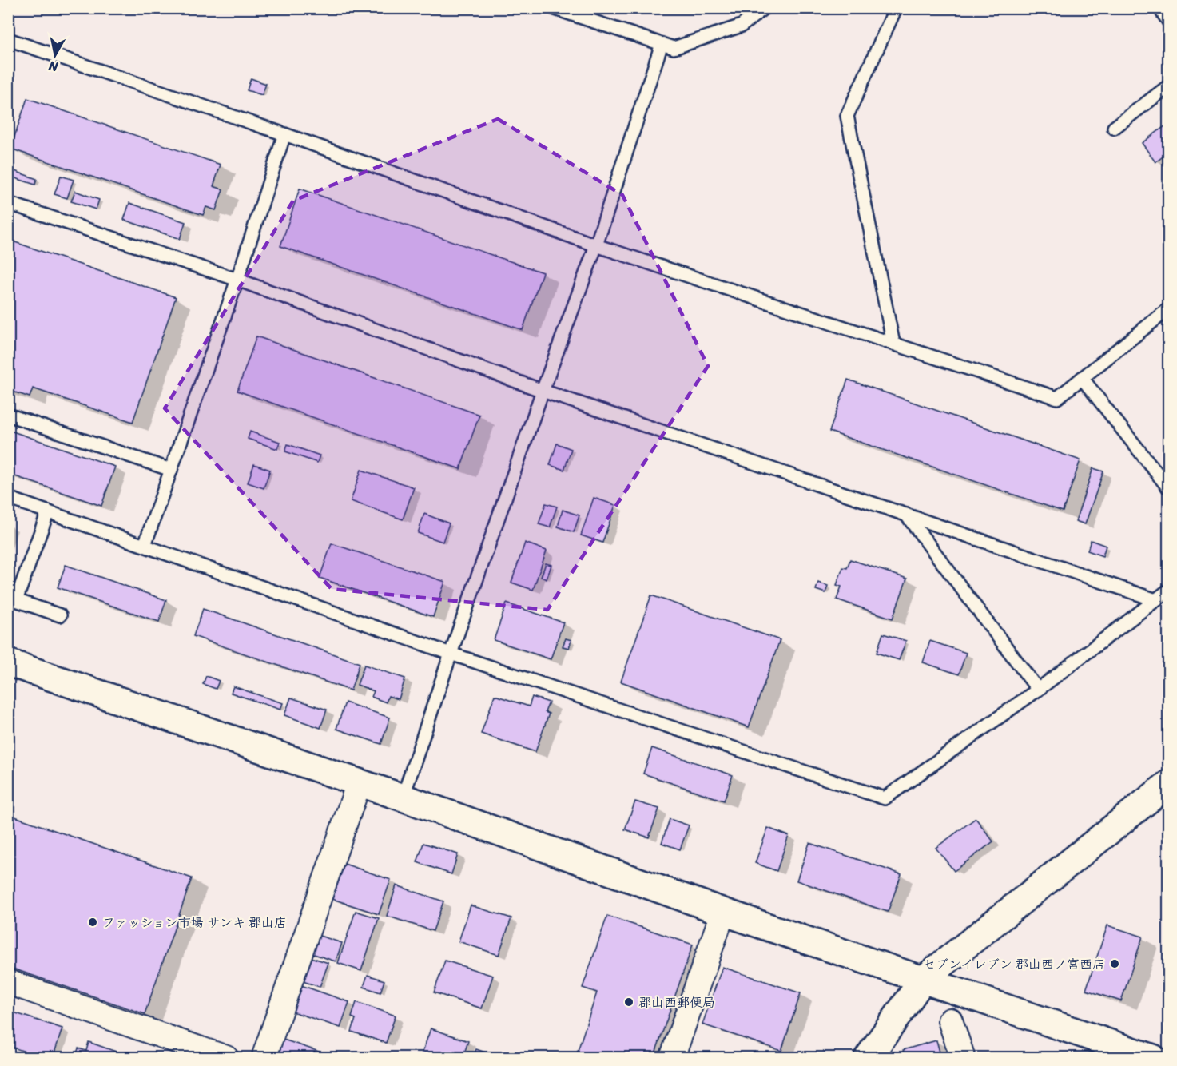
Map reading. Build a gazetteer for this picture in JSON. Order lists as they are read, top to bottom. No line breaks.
{"places":["ファッション市場 サンキ 郡山店","セブンイレブン 郡山西ノ宮西店","郡山西郵便局"],"north":"bottom"}
